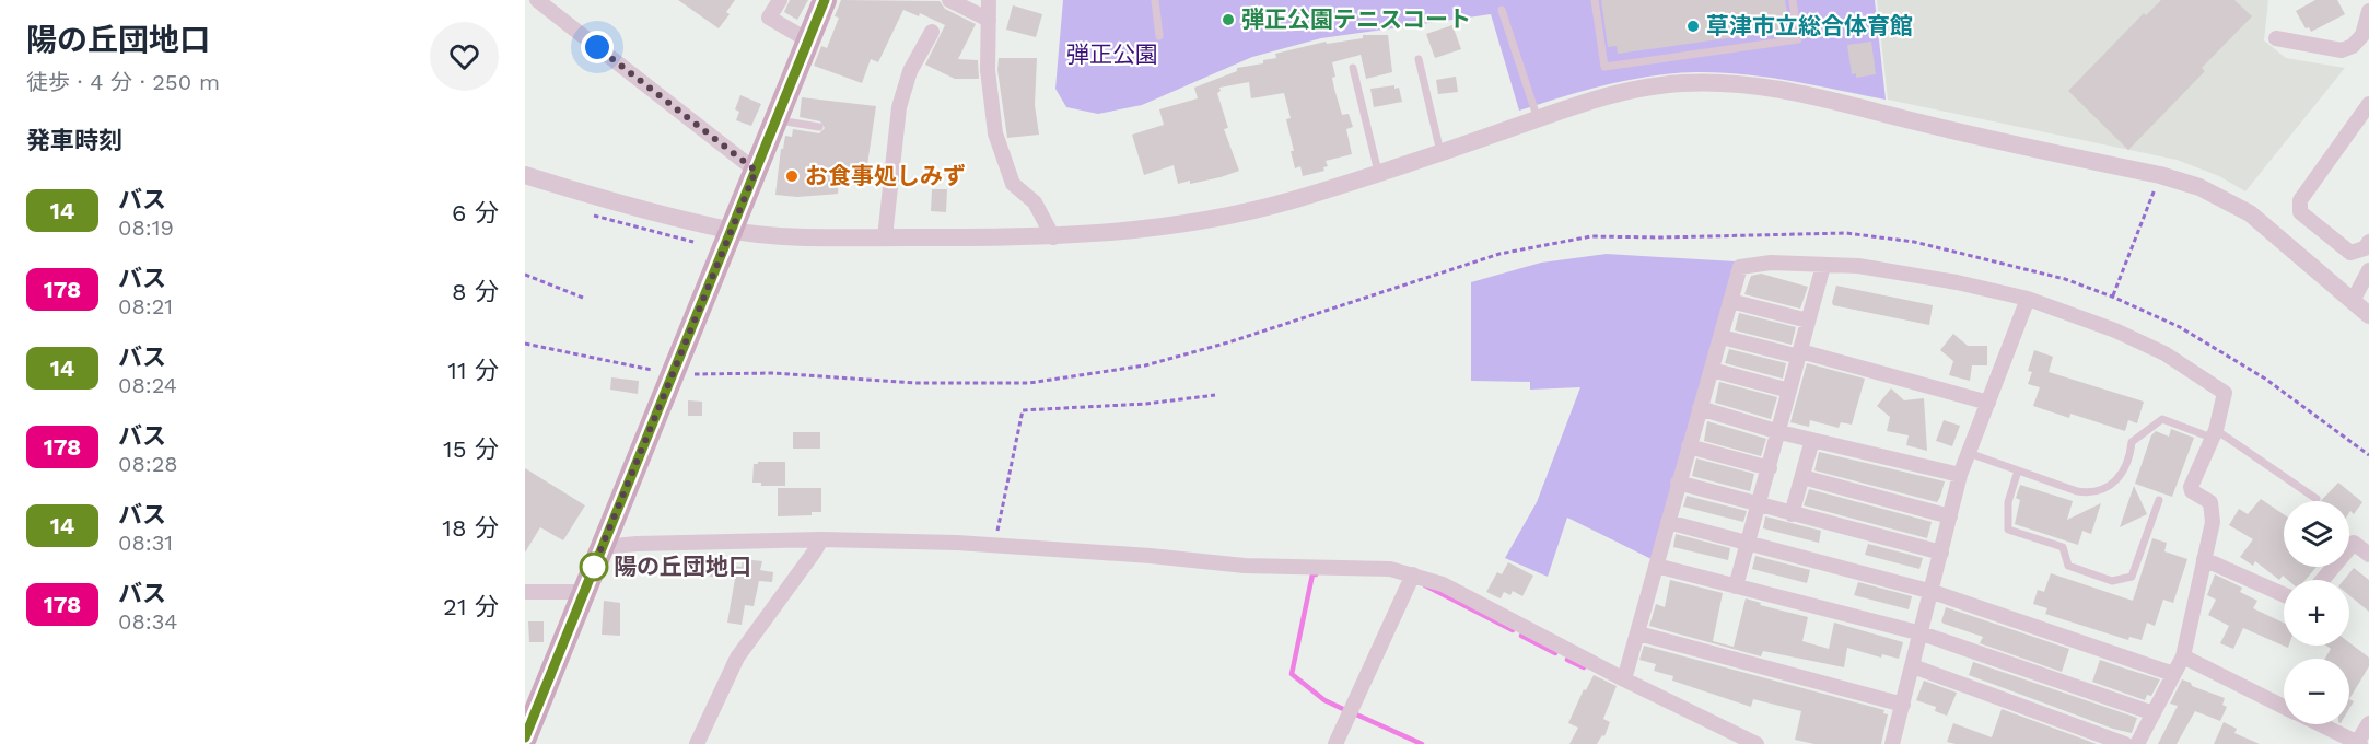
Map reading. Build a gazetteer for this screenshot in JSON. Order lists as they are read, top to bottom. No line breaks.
{"parks":["弾正公園"],"places":["弾正公園テニスコート","草津市立総合体育館","お食事処しみず","陽の丘団地口"],"lines":["bus line 14"],"page":{"heading":[["陽の丘団地口","徒歩 · 4 分 · 250 m"],"発車時刻"],"list":[{"mark":"14","name":"バス","note":"08:19","value":"6 分"},{"mark":"178","name":"バス","note":"08:21","value":"8 分"},{"mark":"14","name":"バス","note":"08:24","value":"11 分"},{"mark":"178","name":"バス","note":"08:28","value":"15 分"},{"mark":"14","name":"バス","note":"08:31","value":"18 分"},{"mark":"178","name":"バス","note":"08:34","value":"21 分"}],"map_buttons":["+","−"]}}
